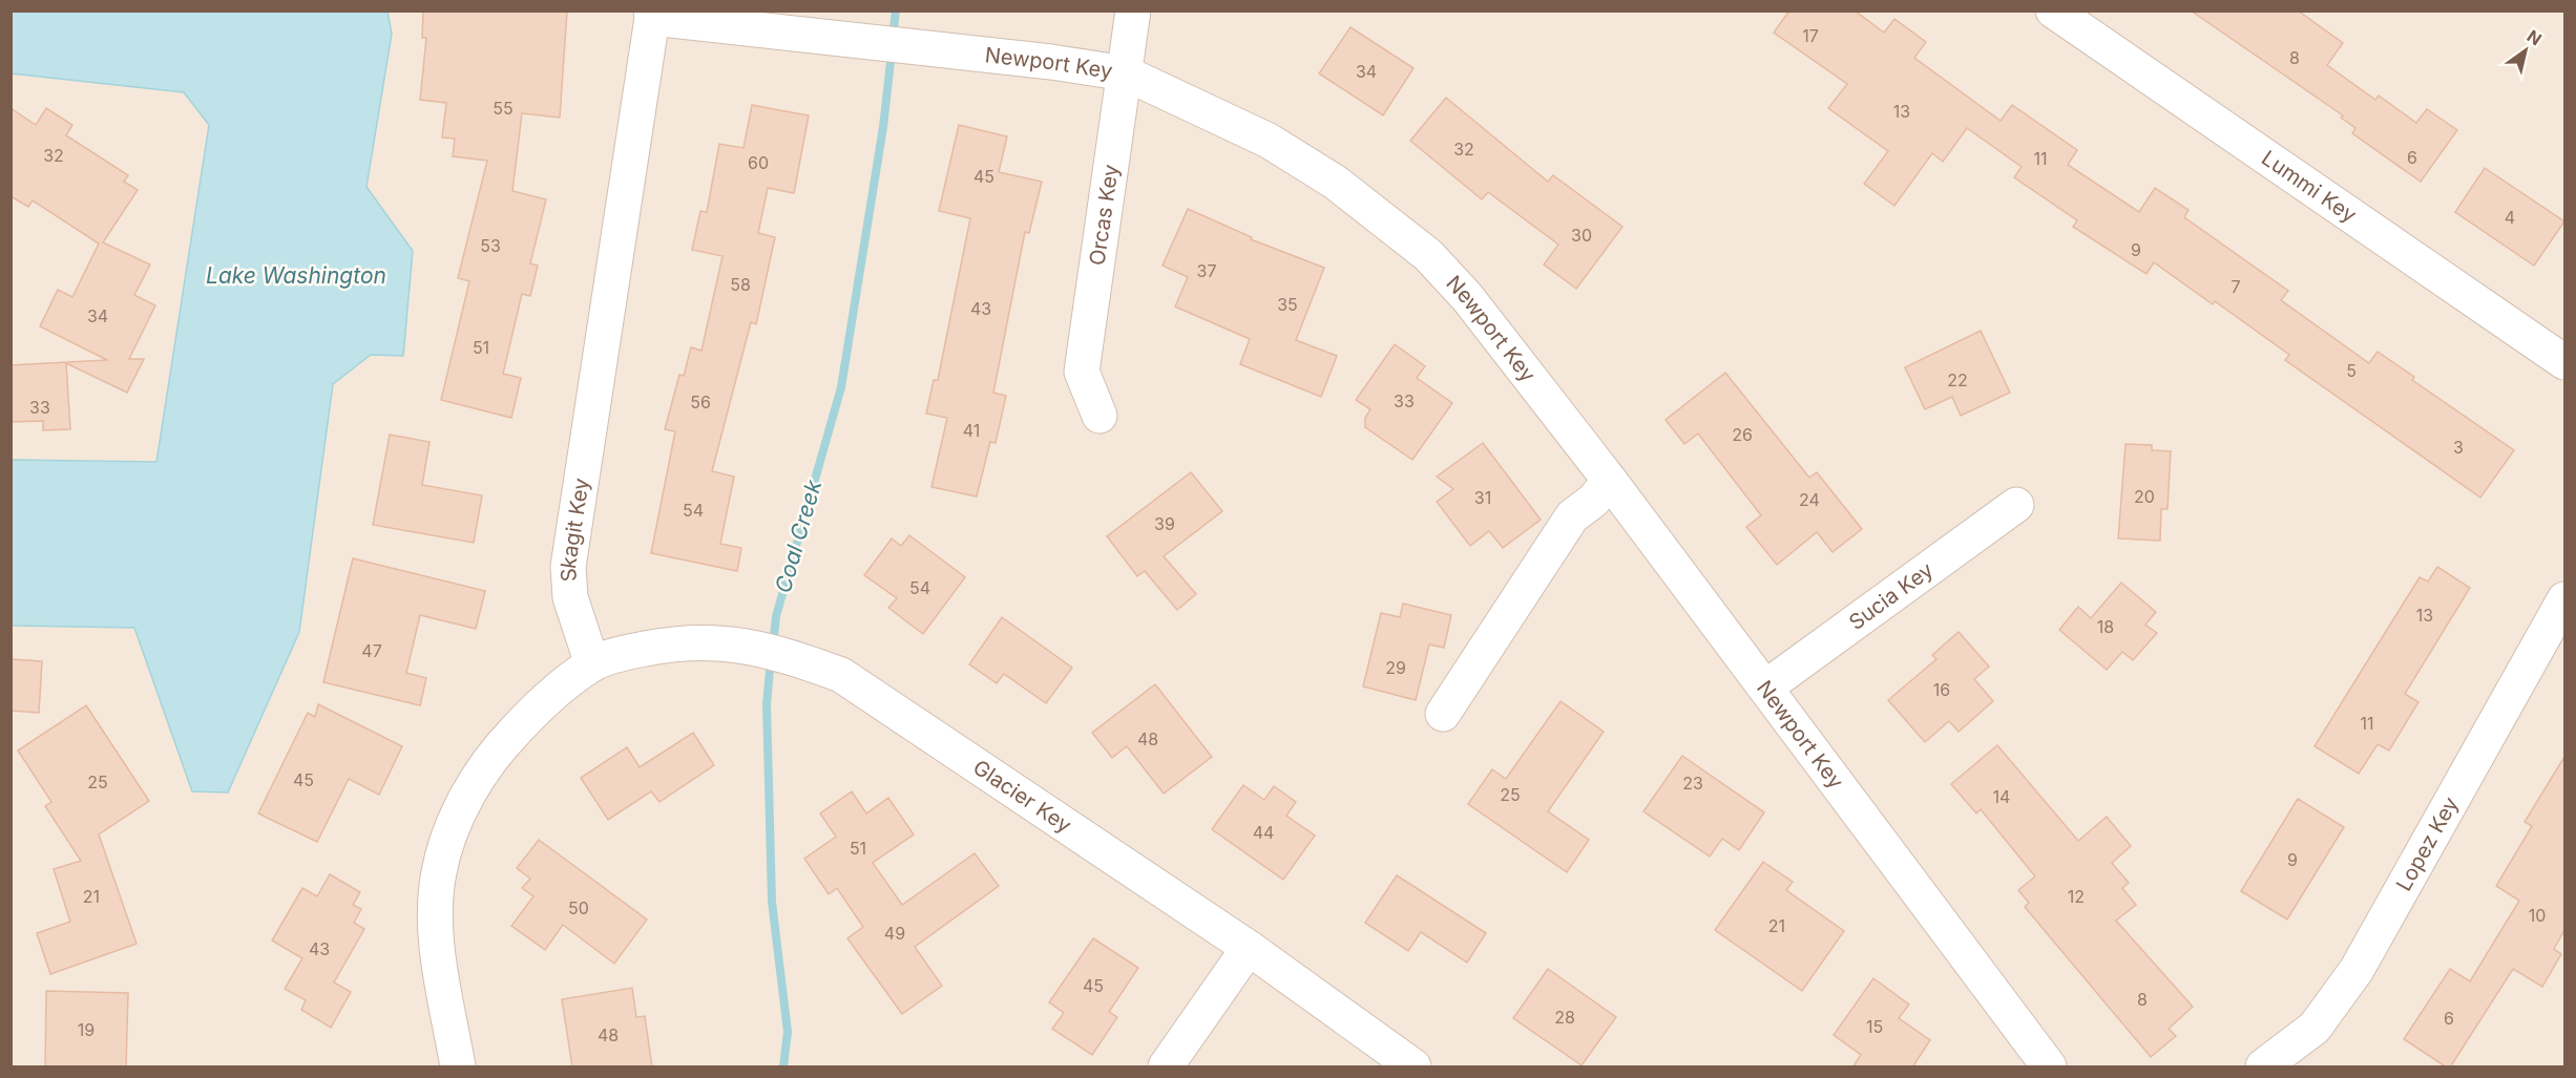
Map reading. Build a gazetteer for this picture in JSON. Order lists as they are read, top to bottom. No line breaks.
{"streets":{"street":["Newport Key","Lummi Key","Orcas Key","Skagit Key","Sucia Key","Glacier Key","Lopez Key"]},"crossings":[["Newport Key","Orcas Key"],["Newport Key","Skagit Key"],["Newport Key","Sucia Key"],["Skagit Key","Glacier Key"]],"water":["Lake Washington","Coal Creek"],"house_numbers":["17","8","34","55","13","32","32","6","11","60","45","4","30","53","9","37","58","7","35","43","34","51","5","22","33","56","33","41","26","3","20","31","24","54","39","54","13","18","47","29","16","11","48","45","25","23","25","14","44","51","9","21","12","50","10","21","49","43","45","8","28","6","15","19","48"],"north":"top right"}
